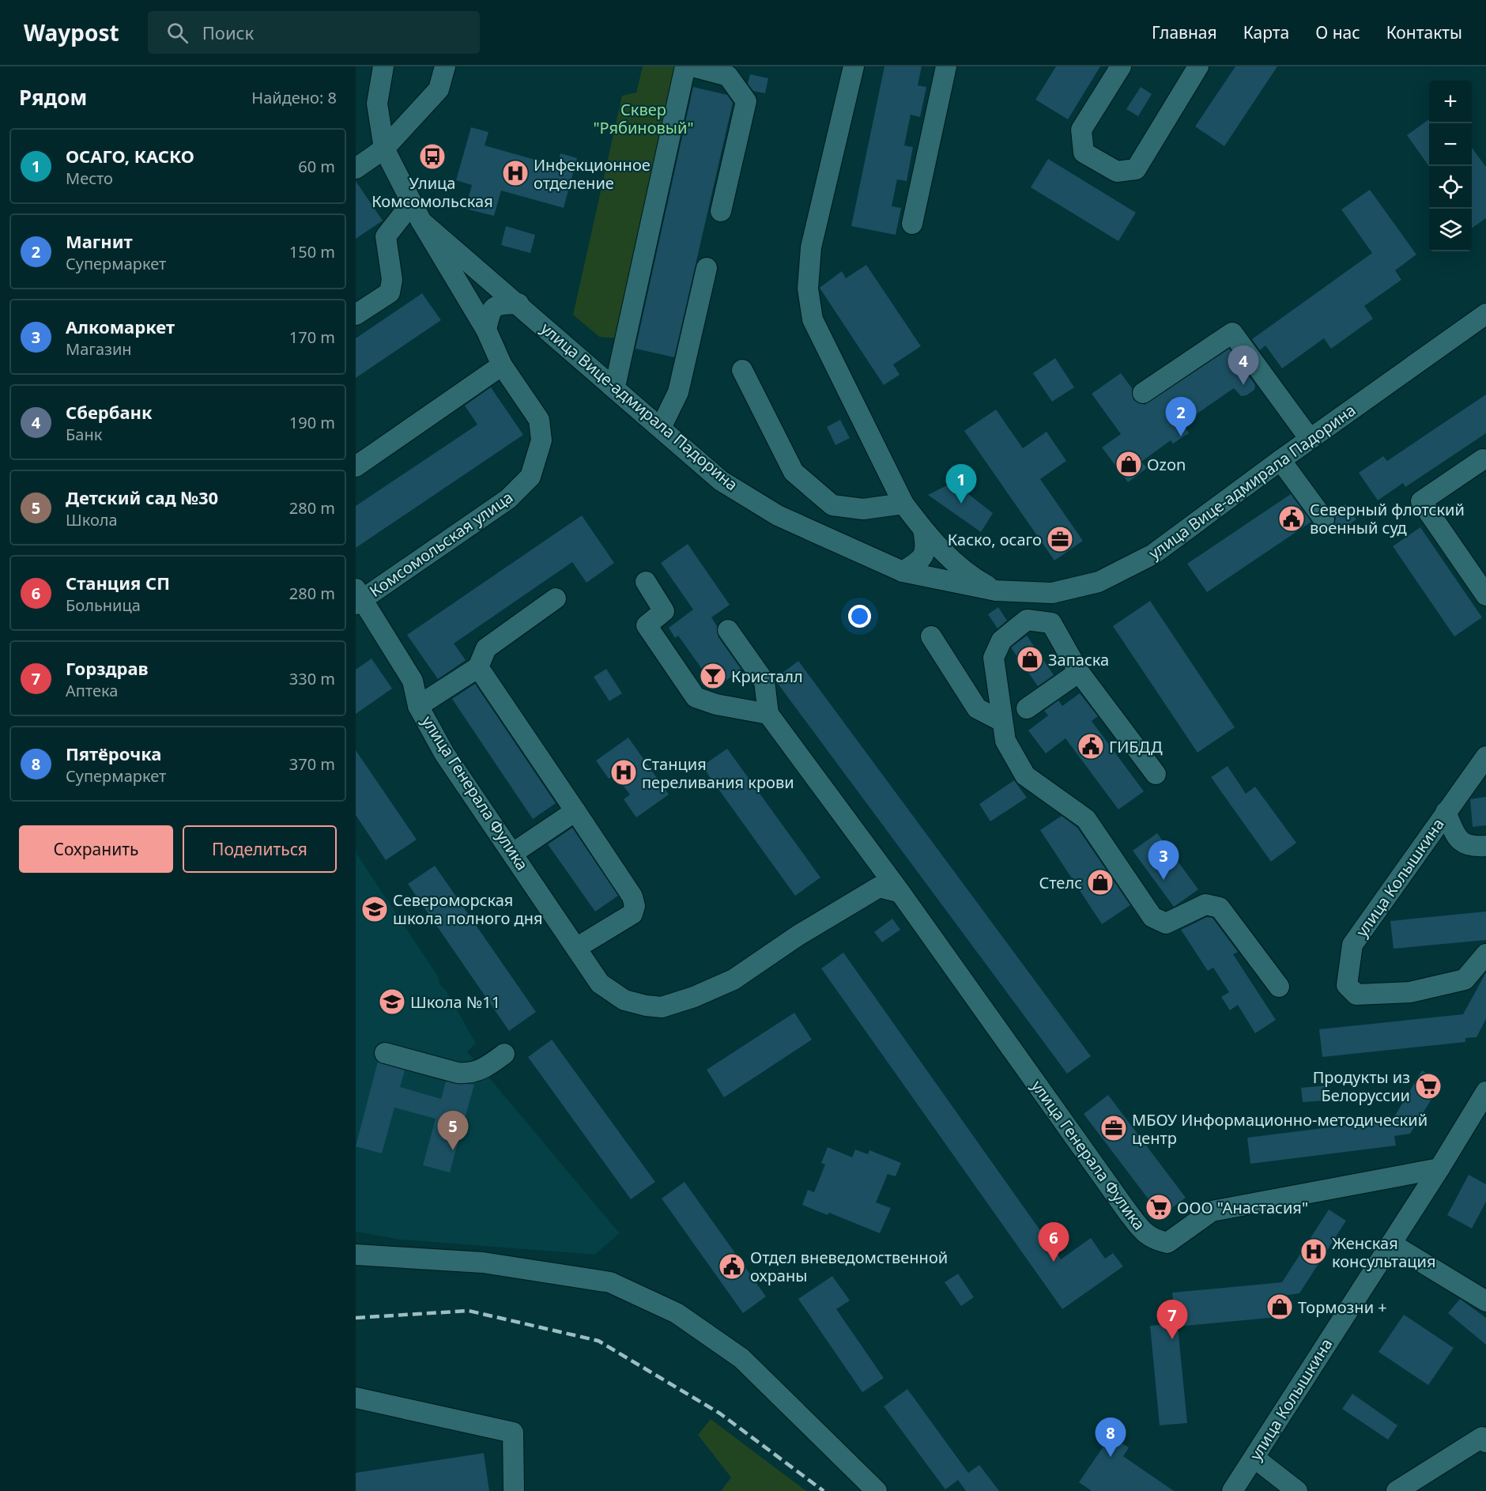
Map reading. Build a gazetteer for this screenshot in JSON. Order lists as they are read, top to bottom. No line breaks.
{"streets":{"street":["улица Вице-адмирала Падорина","Комсомольская улица","улица Генерала Фулика","улица Колышкина"]},"crossings":[["улица Вице-адмирала Падорина","Комсомольская улица"],["Комсомольская улица","улица Генерала Фулика"],["улица Генерала Фулика","улица Колышкина"]],"parks":["Сквер \"Рябиновый\""],"places":{"bus stop":["Улица Комсомольская"],"hospital":["Инфекционное отделение","Станция переливания крови","Женская консультация"],"shop":["Ozon","Запаска","Стелс","Тормозни +"],"public building":["Северный флотский военный суд","ГИБДД","Отдел вневедомственной охраны"],"office":["Каско, осаго","МБОУ Информационно-методический центр"],"bar":["Кристалл"],"school or university":["Североморская школа полного дня","Школа №11"],"supermarket":["Продукты из Белоруссии","ООО \"Анастасия\""]},"page":{"header":"Waypost","search":"Поиск","nav":["Главная","Карта","О нас","Контакты"],"heading":["Рядом","Найдено: 8"],"map_buttons":["+","−"],"list":[{"mark":"1","name":"ОСАГО, КАСКО","note":"Место","value":"60 m"},{"mark":"2","name":"Магнит","note":"Супермаркет","value":"150 m"},{"mark":"3","name":"Алкомаркет","note":"Магазин","value":"170 m"},{"mark":"4","name":"Сбербанк","note":"Банк","value":"190 m"},{"mark":"5","name":"Детский сад №30","note":"Школа","value":"280 m"},{"mark":"6","name":"Станция СП","note":"Больница","value":"280 m"},{"mark":"7","name":"Горздрав","note":"Аптека","value":"330 m"},{"mark":"8","name":"Пятёрочка","note":"Супермаркет","value":"370 m"}],"pins":["4","2","1","3","5","6","7","8"],"buttons":["Сохранить","Поделиться"]}}
